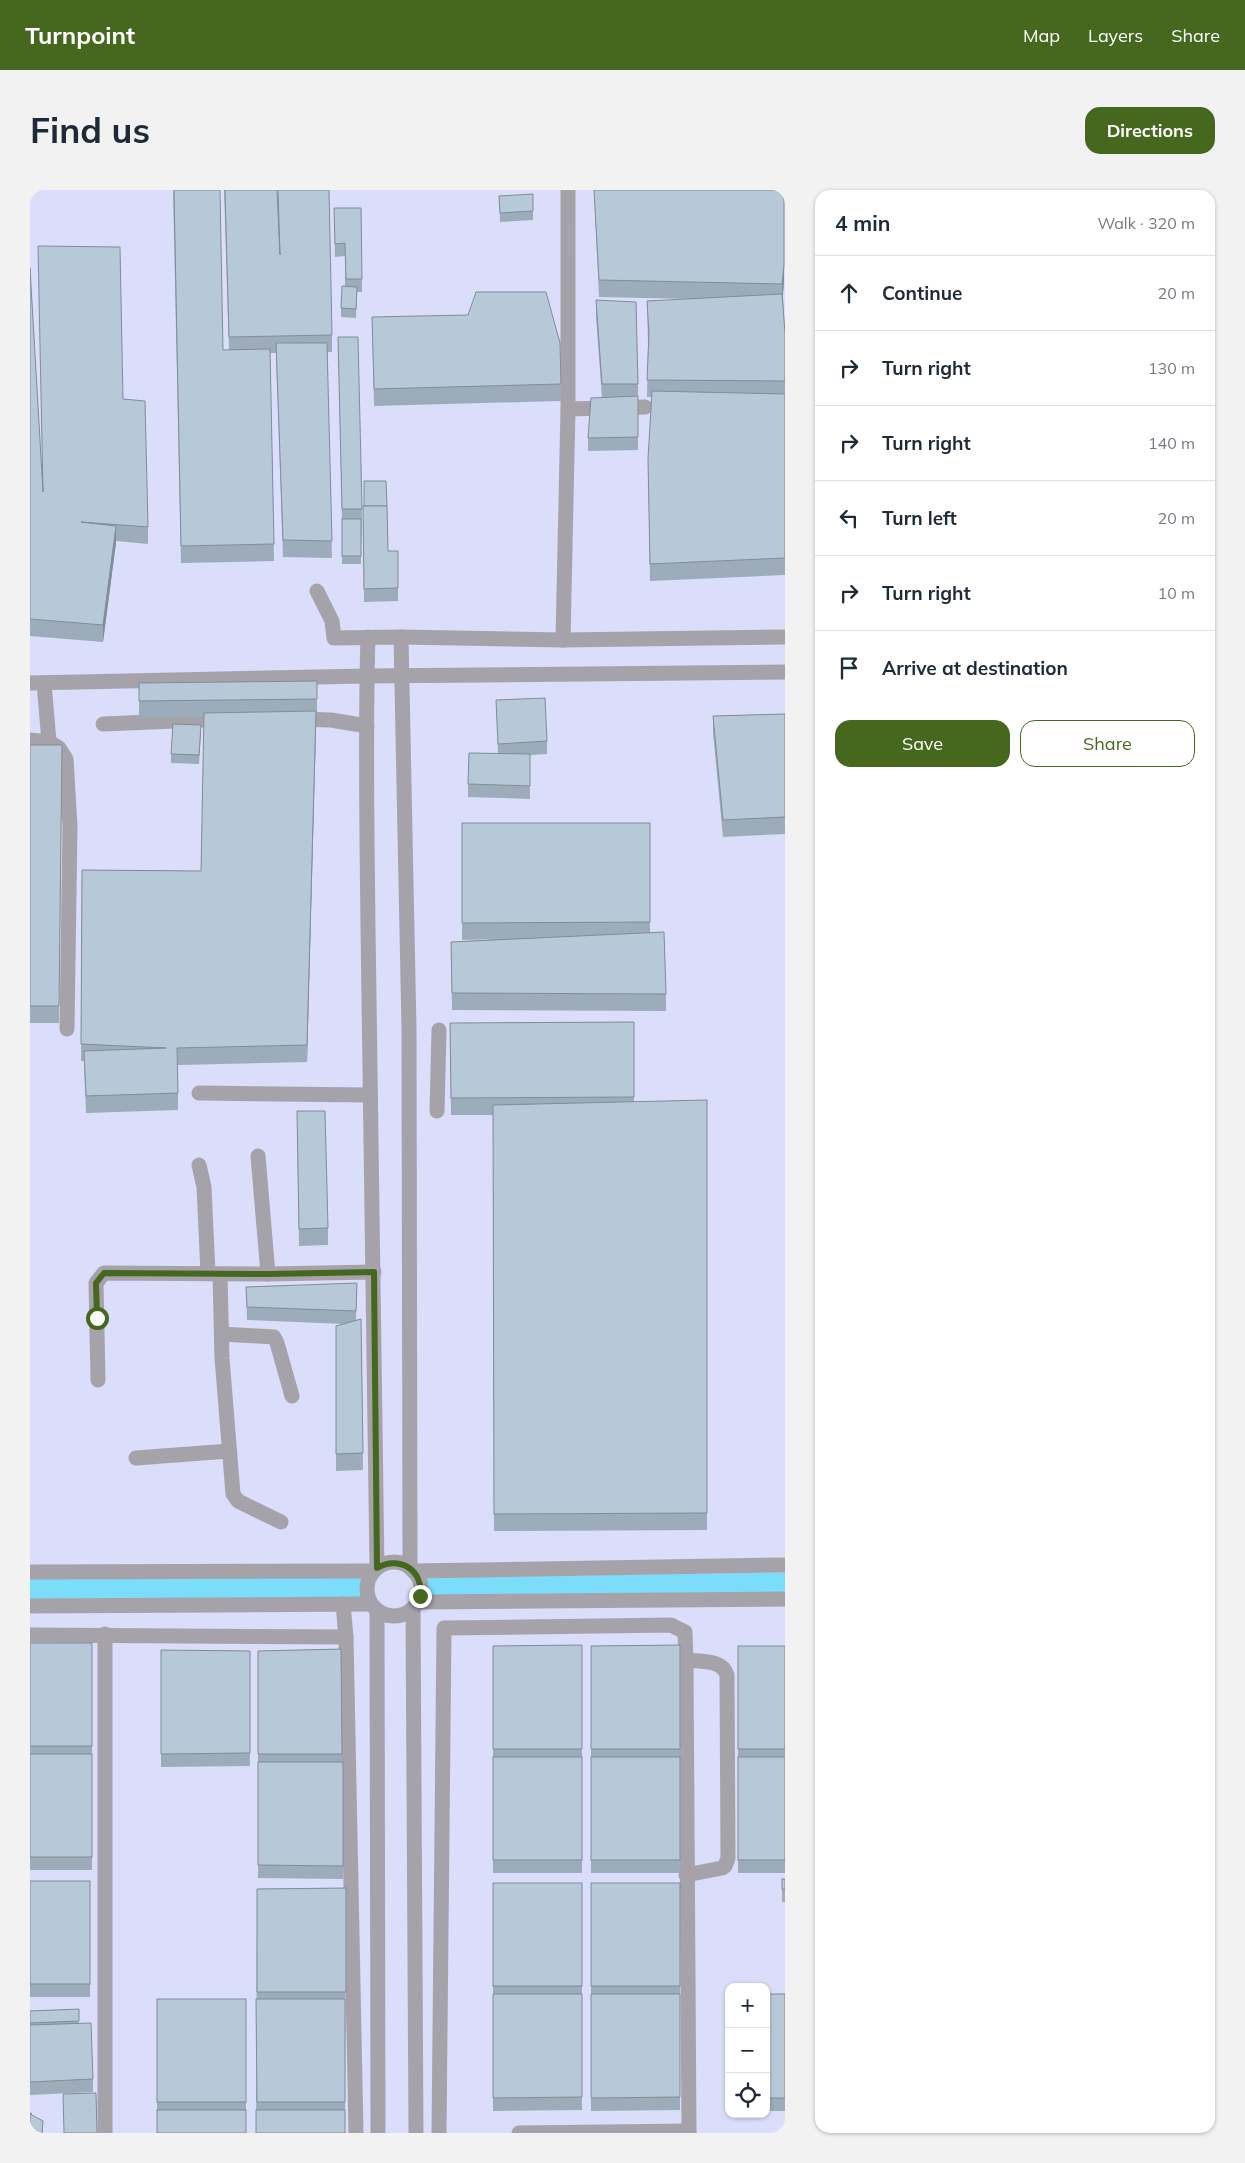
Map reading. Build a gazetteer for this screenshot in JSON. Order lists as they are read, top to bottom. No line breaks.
{"page":{"header":"Turnpoint","nav":["Map","Layers","Share"],"buttons":["Directions",["Save","Share"]],"title":"Find us","heading":["4 min","Walk · 320 m"],"list":[["Continue","20 m"],["Turn right","130 m"],["Turn right","140 m"],["Turn left","20 m"],["Turn right","10 m"],"Arrive at destination"],"map_buttons":["+","−"]}}
